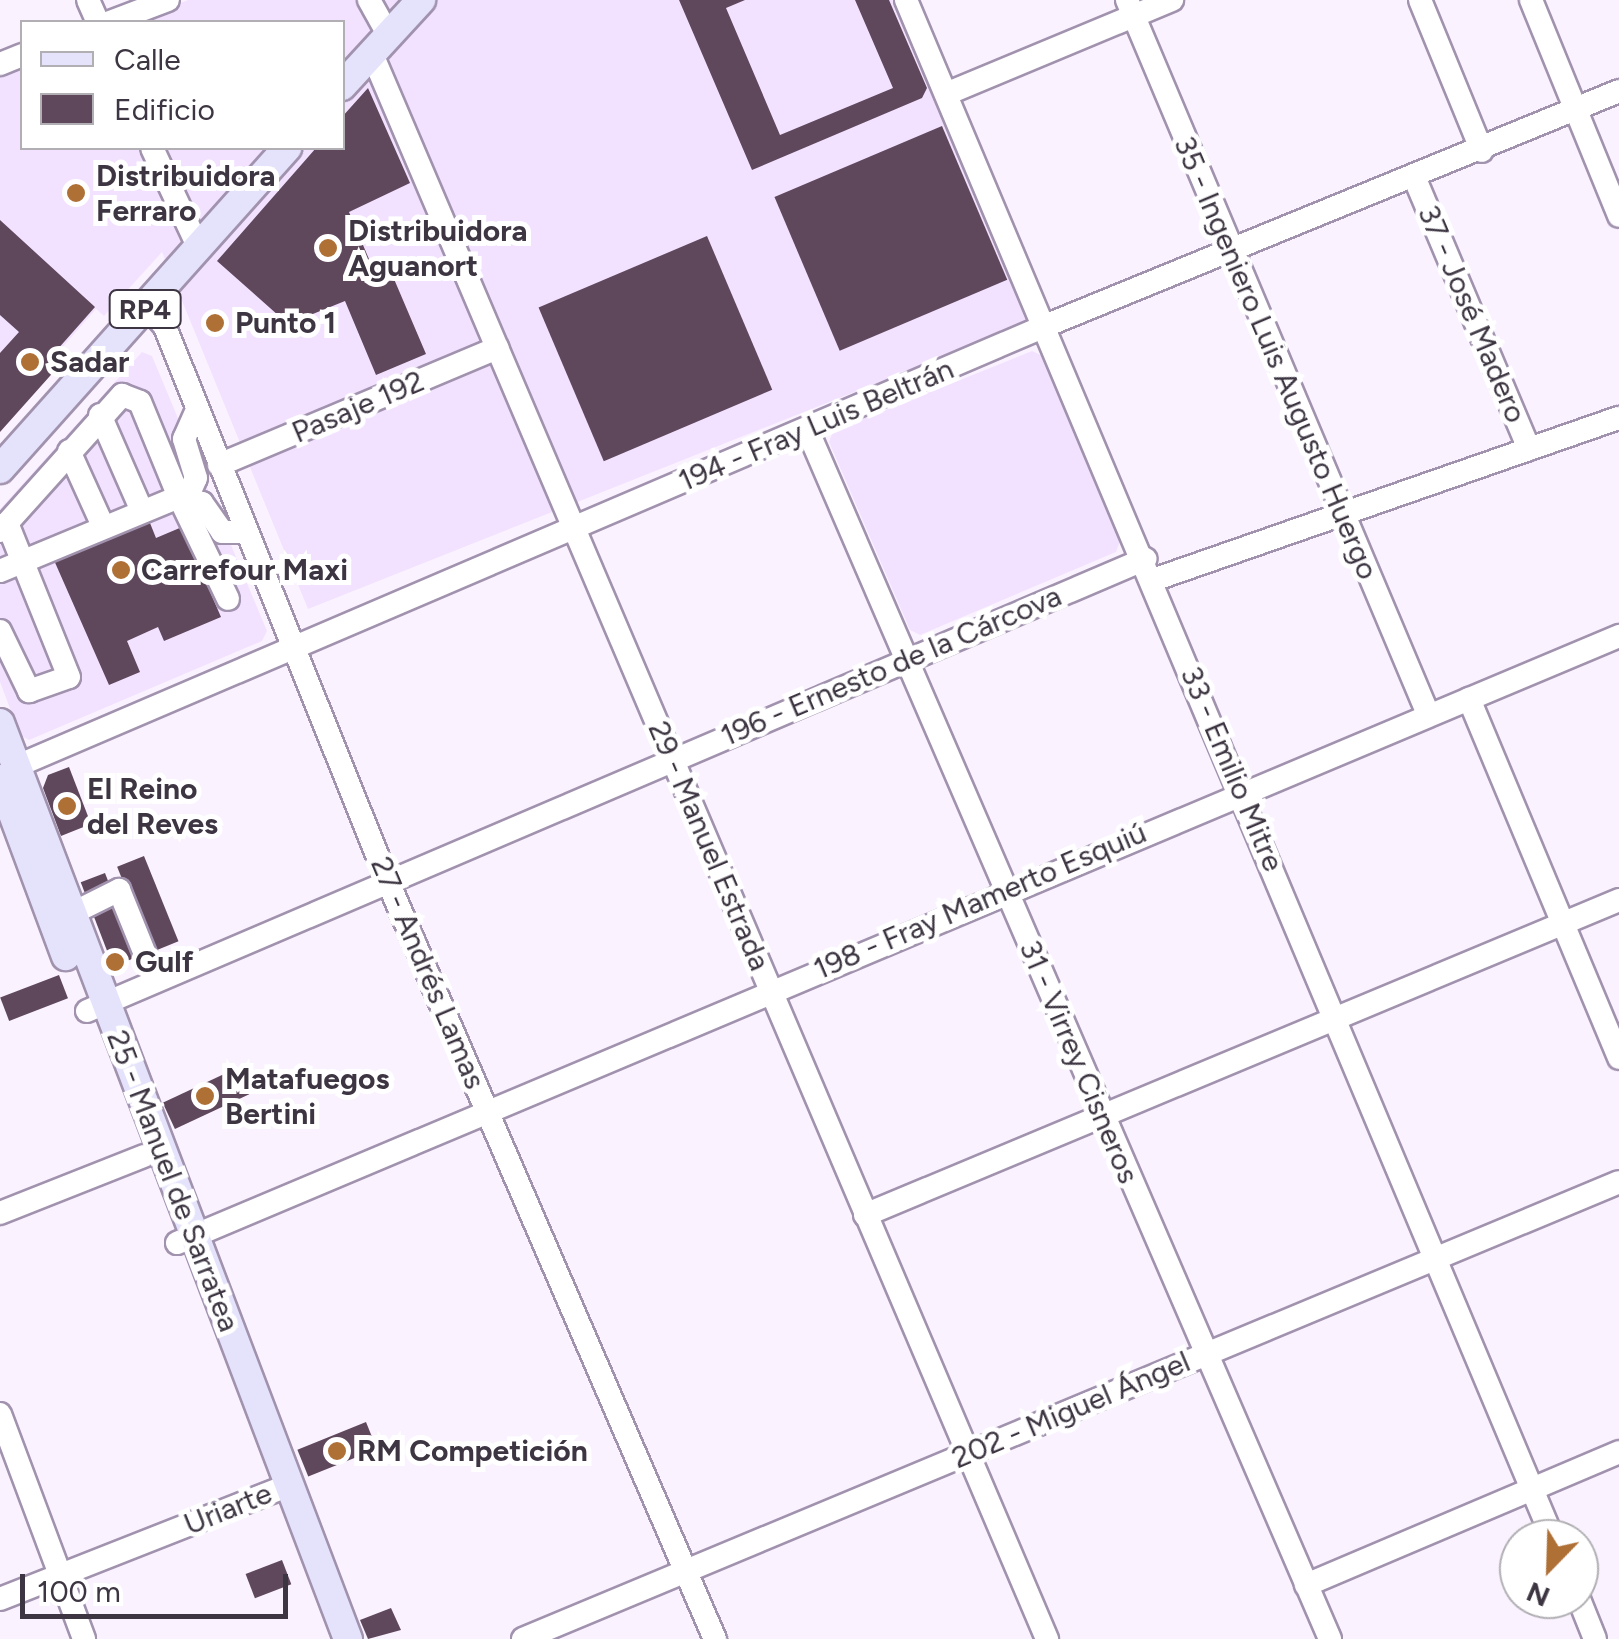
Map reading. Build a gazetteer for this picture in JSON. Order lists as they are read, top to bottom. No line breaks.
{"streets":{"main road":["RP4","25 - Manuel de Sarratea"],"street":["37 - José Madero","35 - Ingeniero Luis Augusto Huergo","Pasaje 192","194 - Fray Luis Beltrán","196 - Ernesto de la Cárcova","33 - Emilio Mitre","29 - Manuel Estrada","198 - Fray Mamerto Esquiú","27 - Andrés Lamas","31 - Virrey Cisneros","202 - Miguel Ángel","Uriarte"]},"crossings":[["RP4","27 - Andrés Lamas"],["37 - José Madero","194 - Fray Luis Beltrán"],["37 - José Madero","196 - Ernesto de la Cárcova"],["35 - Ingeniero Luis Augusto Huergo","194 - Fray Luis Beltrán"],["35 - Ingeniero Luis Augusto Huergo","196 - Ernesto de la Cárcova"],["35 - Ingeniero Luis Augusto Huergo","198 - Fray Mamerto Esquiú"],["Pasaje 192","29 - Manuel Estrada"],["Pasaje 192","27 - Andrés Lamas"],["194 - Fray Luis Beltrán","33 - Emilio Mitre"],["194 - Fray Luis Beltrán","29 - Manuel Estrada"],["194 - Fray Luis Beltrán","27 - Andrés Lamas"],["194 - Fray Luis Beltrán","31 - Virrey Cisneros"],["196 - Ernesto de la Cárcova","33 - Emilio Mitre"],["196 - Ernesto de la Cárcova","29 - Manuel Estrada"],["196 - Ernesto de la Cárcova","27 - Andrés Lamas"],["196 - Ernesto de la Cárcova","31 - Virrey Cisneros"],["196 - Ernesto de la Cárcova","25 - Manuel de Sarratea"],["33 - Emilio Mitre","198 - Fray Mamerto Esquiú"],["33 - Emilio Mitre","202 - Miguel Ángel"],["29 - Manuel Estrada","198 - Fray Mamerto Esquiú"],["29 - Manuel Estrada","202 - Miguel Ángel"],["198 - Fray Mamerto Esquiú","27 - Andrés Lamas"],["198 - Fray Mamerto Esquiú","31 - Virrey Cisneros"],["198 - Fray Mamerto Esquiú","25 - Manuel de Sarratea"],["27 - Andrés Lamas","202 - Miguel Ángel"],["31 - Virrey Cisneros","202 - Miguel Ángel"]],"places":["Distribuidora Ferraro","Distribuidora Aguanort","Punto 1","Sadar","Carrefour Maxi","El Reino del Reves","Gulf","Matafuegos Bertini","RM Competición"],"legend":["Calle","Edificio"],"scale_bar":"100 m","north":"bottom left"}
